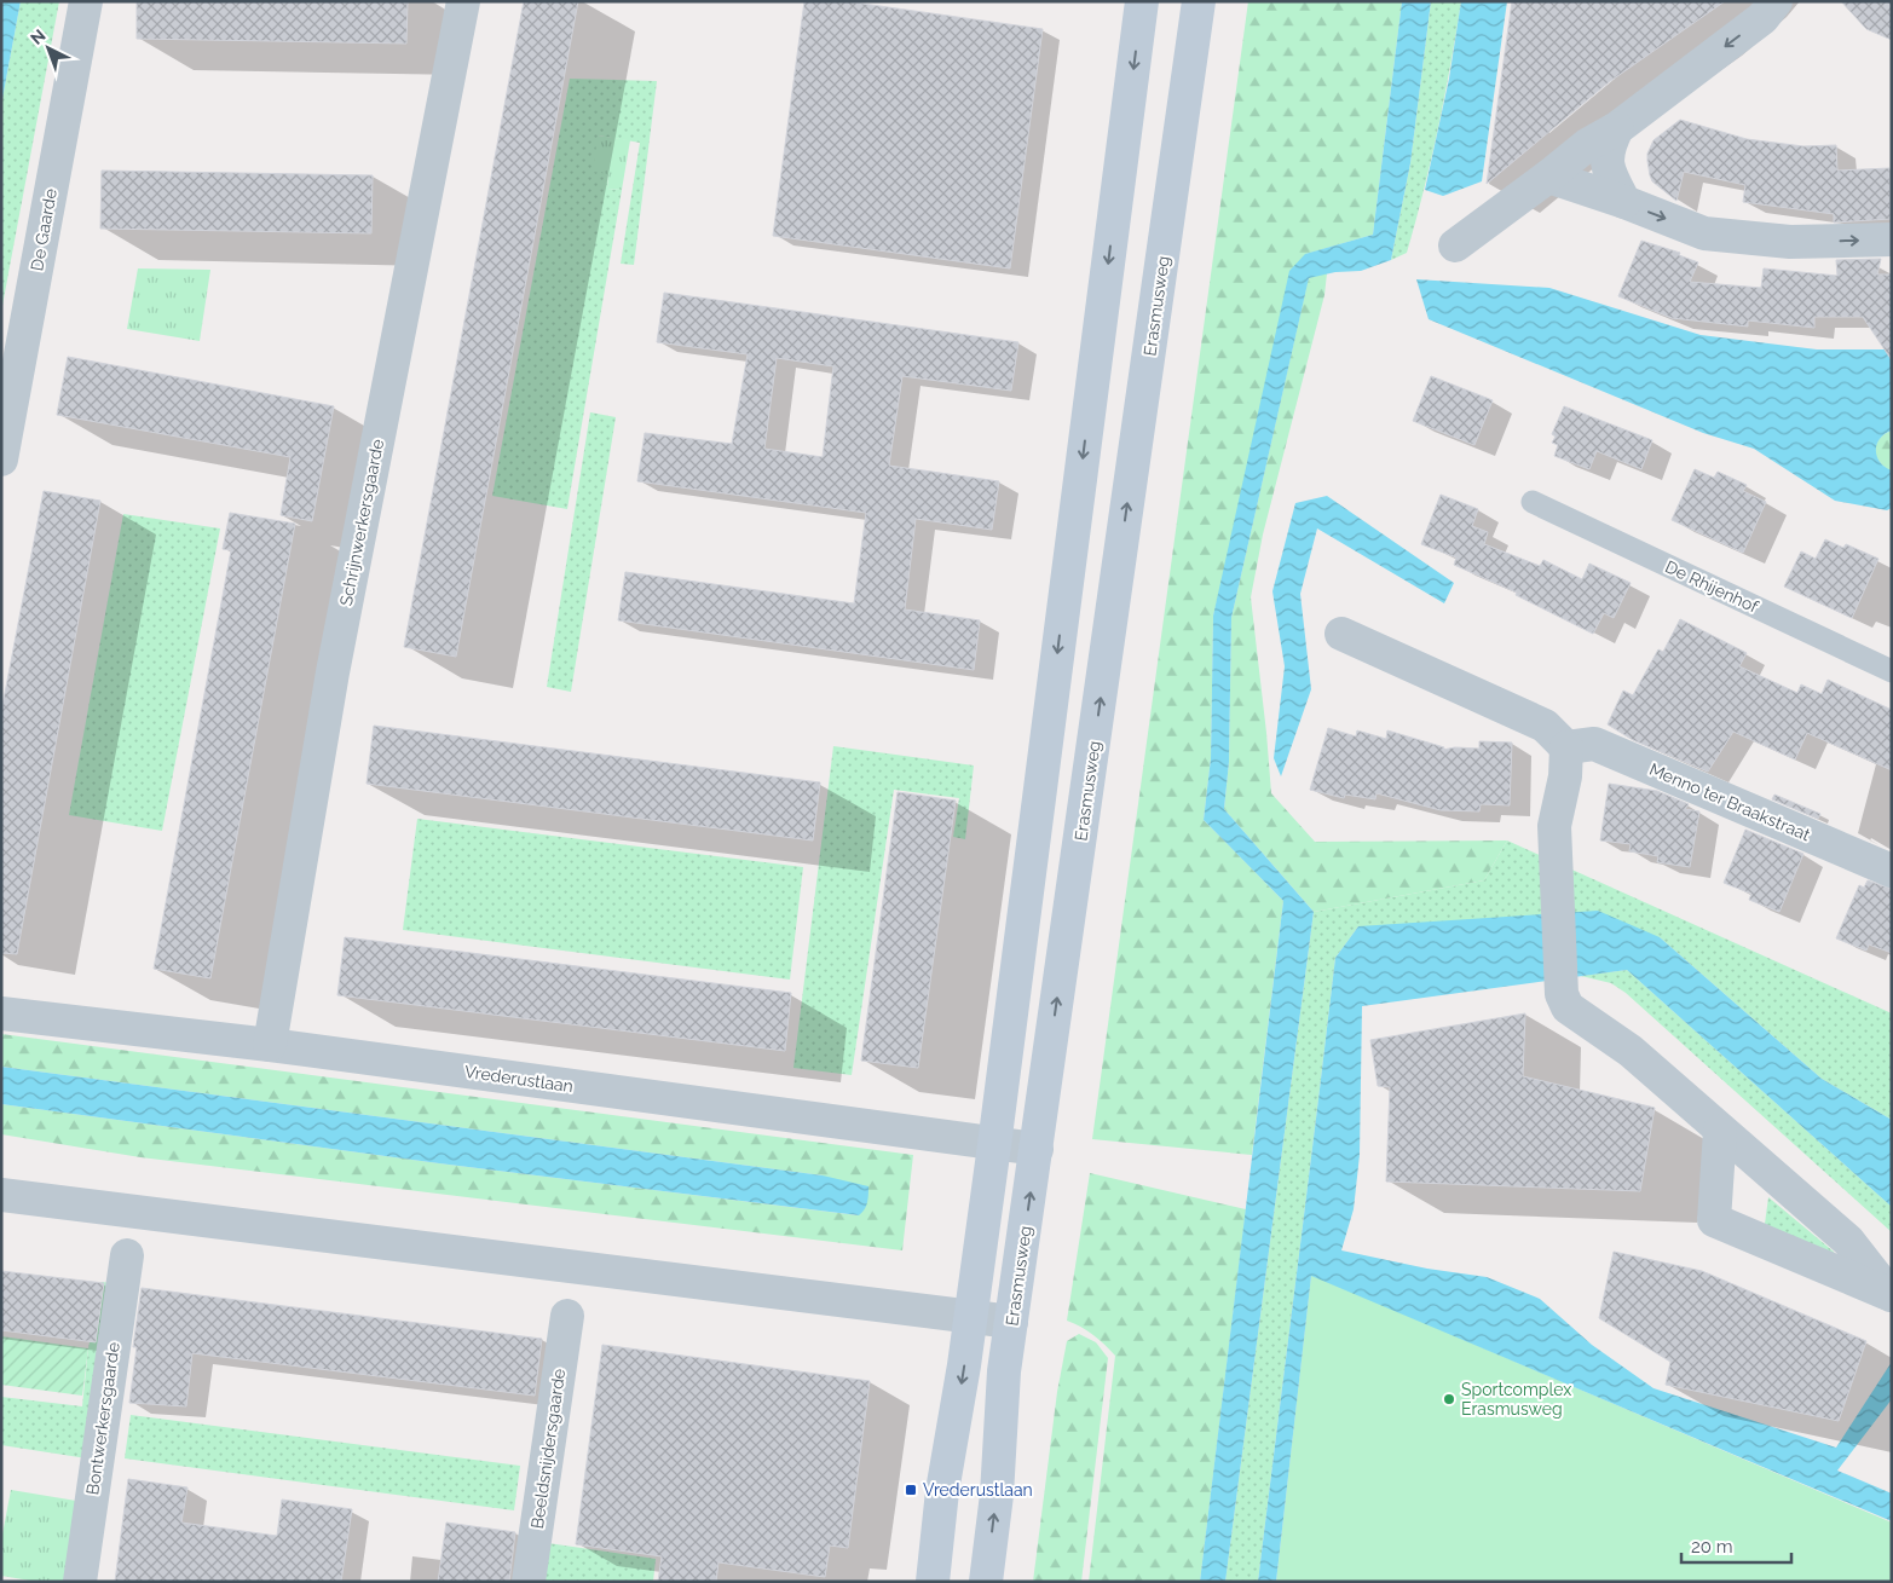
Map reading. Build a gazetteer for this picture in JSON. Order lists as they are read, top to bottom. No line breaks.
{"streets":{"main road":["Erasmusweg"],"street":["De Gaarde","Schrijnwerkersgaarde","Menno ter Braakstraat","Vrederustlaan","Bontwerkersgaarde","Beeldsnijdersgaarde"],"lane":["De Rhijenhof"]},"crossings":[["Erasmusweg","Vrederustlaan"],["Schrijnwerkersgaarde","Vrederustlaan"]],"places":{"other":["Sportcomplex Erasmusweg"],"transit":["Vrederustlaan"]},"scale_bar":"20 m","north":"top left"}
